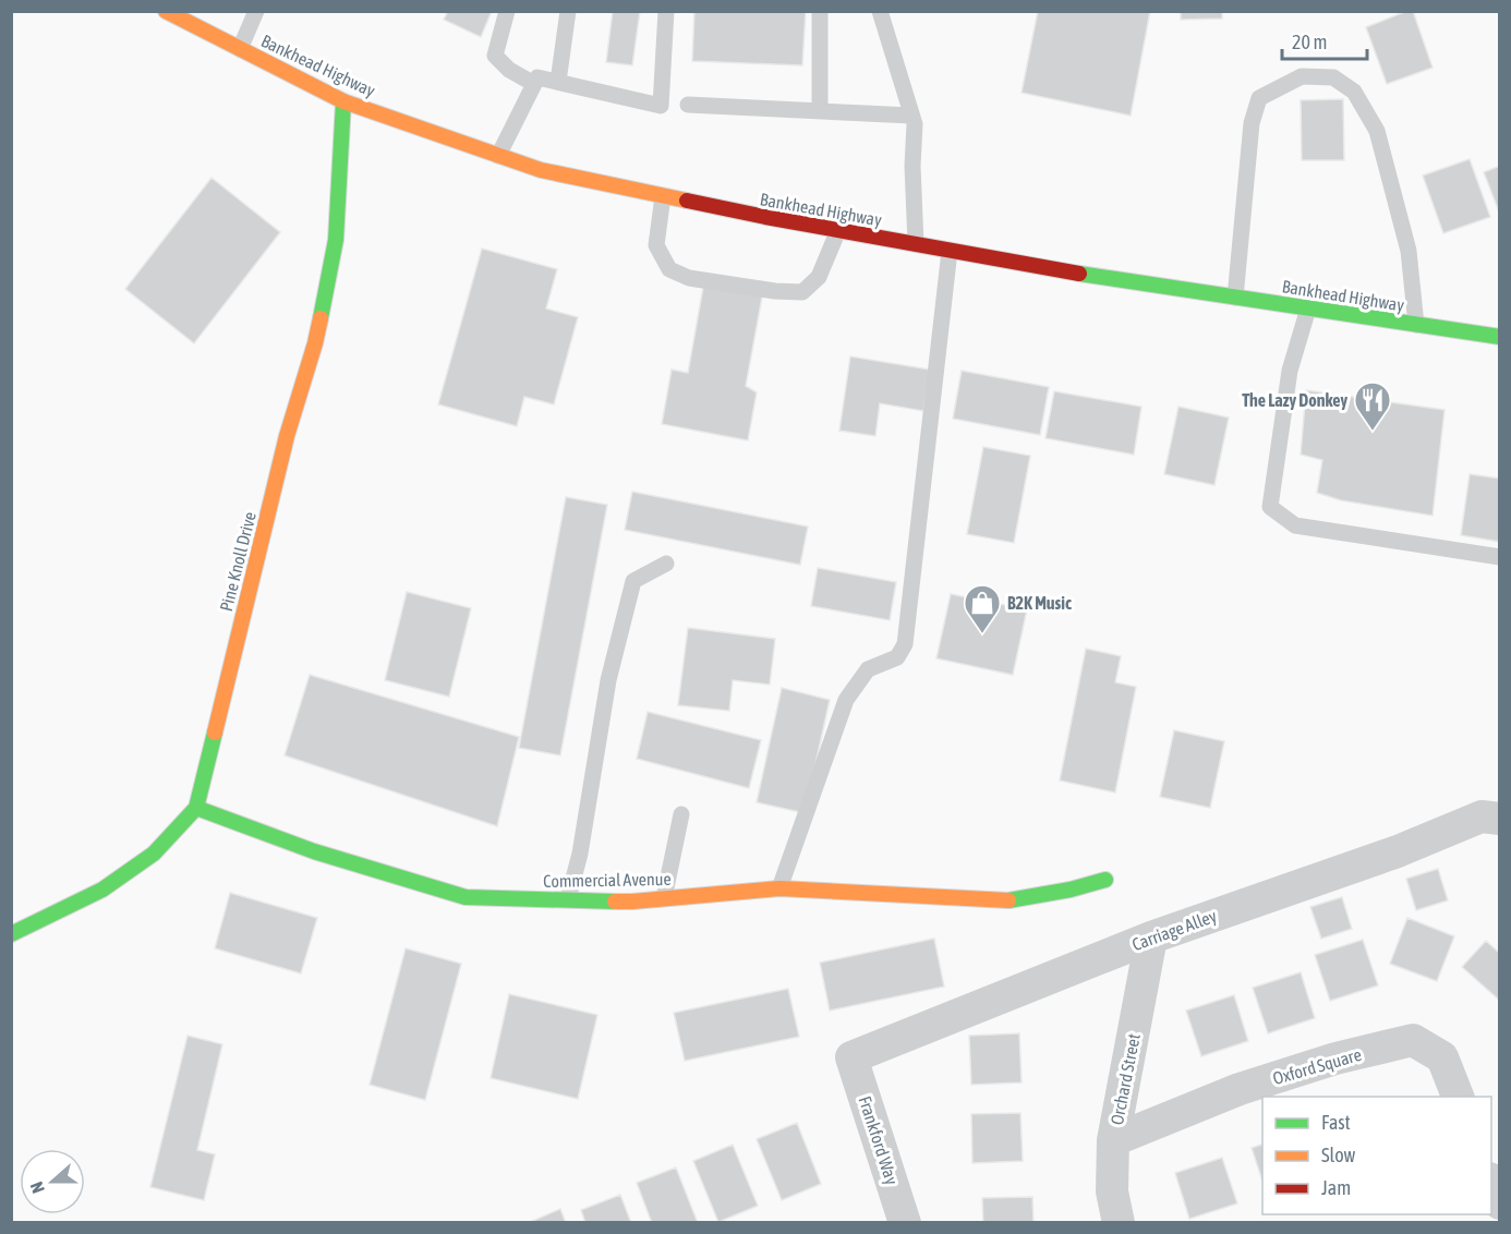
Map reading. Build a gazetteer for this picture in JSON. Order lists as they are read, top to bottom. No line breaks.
{"streets":{"street":["Bankhead Highway","Pine Knoll Drive","Commercial Avenue","Carriage Alley","Oxford Square","Orchard Street","Frankford Way"]},"crossings":[["Bankhead Highway","Pine Knoll Drive"],["Pine Knoll Drive","Commercial Avenue"],["Carriage Alley","Orchard Street"],["Carriage Alley","Frankford Way"],["Oxford Square","Orchard Street"]],"places":{"restaurant":["The Lazy Donkey"],"shop":["B2K Music"]},"legend":["Fast","Slow","Jam"],"scale_bar":"20 m","north":"left"}
